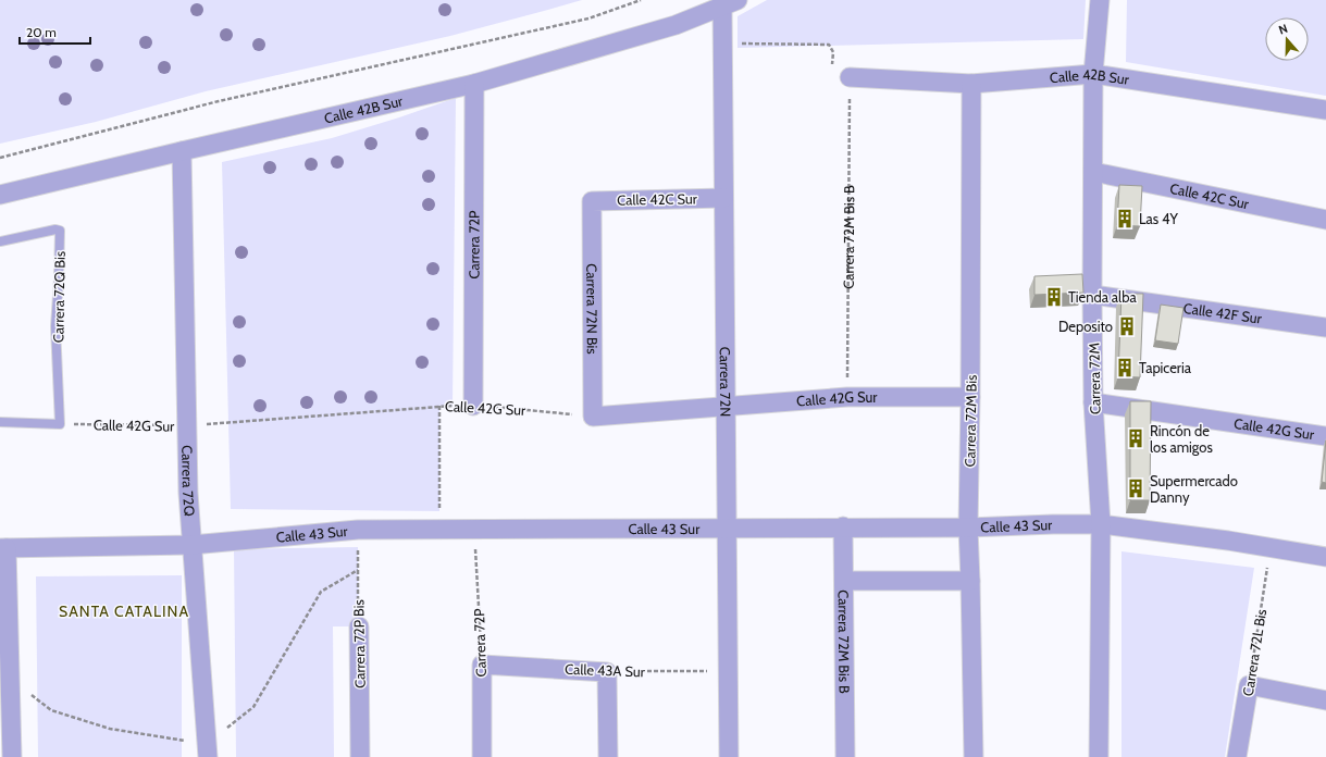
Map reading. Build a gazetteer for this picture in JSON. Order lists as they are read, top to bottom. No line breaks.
{"streets":{"street":["Calle 42B Sur","Calle 42C Sur","Carrera 72M Bis B","Carrera 72P","Carrera 72N Bis","Calle 42F Sur","Carrera 72M","Carrera 72N","Calle 42G Sur","Carrera 72M Bis","Carrera 72Q","Calle 43 Sur","Carrera 72P Bis","Carrera 72L Bis","Calle 43A Sur"],"lane":["Carrera 72Q Bis"]},"crossings":[["Calle 42B Sur","Carrera 72M Bis B"],["Calle 42B Sur","Carrera 72P"],["Calle 42B Sur","Carrera 72M"],["Calle 42B Sur","Carrera 72N"],["Calle 42B Sur","Carrera 72M Bis"],["Calle 42B Sur","Carrera 72Q"],["Calle 42C Sur","Carrera 72N Bis"],["Calle 42C Sur","Carrera 72M"],["Calle 42C Sur","Carrera 72N"],["Carrera 72M Bis B","Calle 42G Sur"],["Carrera 72M Bis B","Calle 43 Sur"],["Carrera 72P","Calle 42G Sur"],["Carrera 72P","Calle 43 Sur"],["Carrera 72P","Calle 43A Sur"],["Carrera 72Q Bis","Calle 42G Sur"],["Carrera 72N Bis","Calle 42G Sur"],["Calle 42F Sur","Carrera 72M"],["Carrera 72M","Calle 42G Sur"],["Carrera 72M","Calle 43 Sur"],["Carrera 72N","Calle 42G Sur"],["Carrera 72N","Calle 43 Sur"],["Carrera 72N","Calle 43A Sur"],["Calle 42G Sur","Carrera 72M Bis"],["Calle 42G Sur","Carrera 72Q"],["Carrera 72M Bis","Calle 43 Sur"],["Carrera 72Q","Calle 43 Sur"],["Calle 43 Sur","Carrera 72P Bis"],["Calle 43 Sur","Carrera 72L Bis"]],"districts":["SANTA CATALINA"],"places":{"building":["Las 4Y","Tienda alba","Deposito","Tapiceria","Rincón de los amigos","Supermercado Danny"]},"scale_bar":"20 m","north":"top"}
